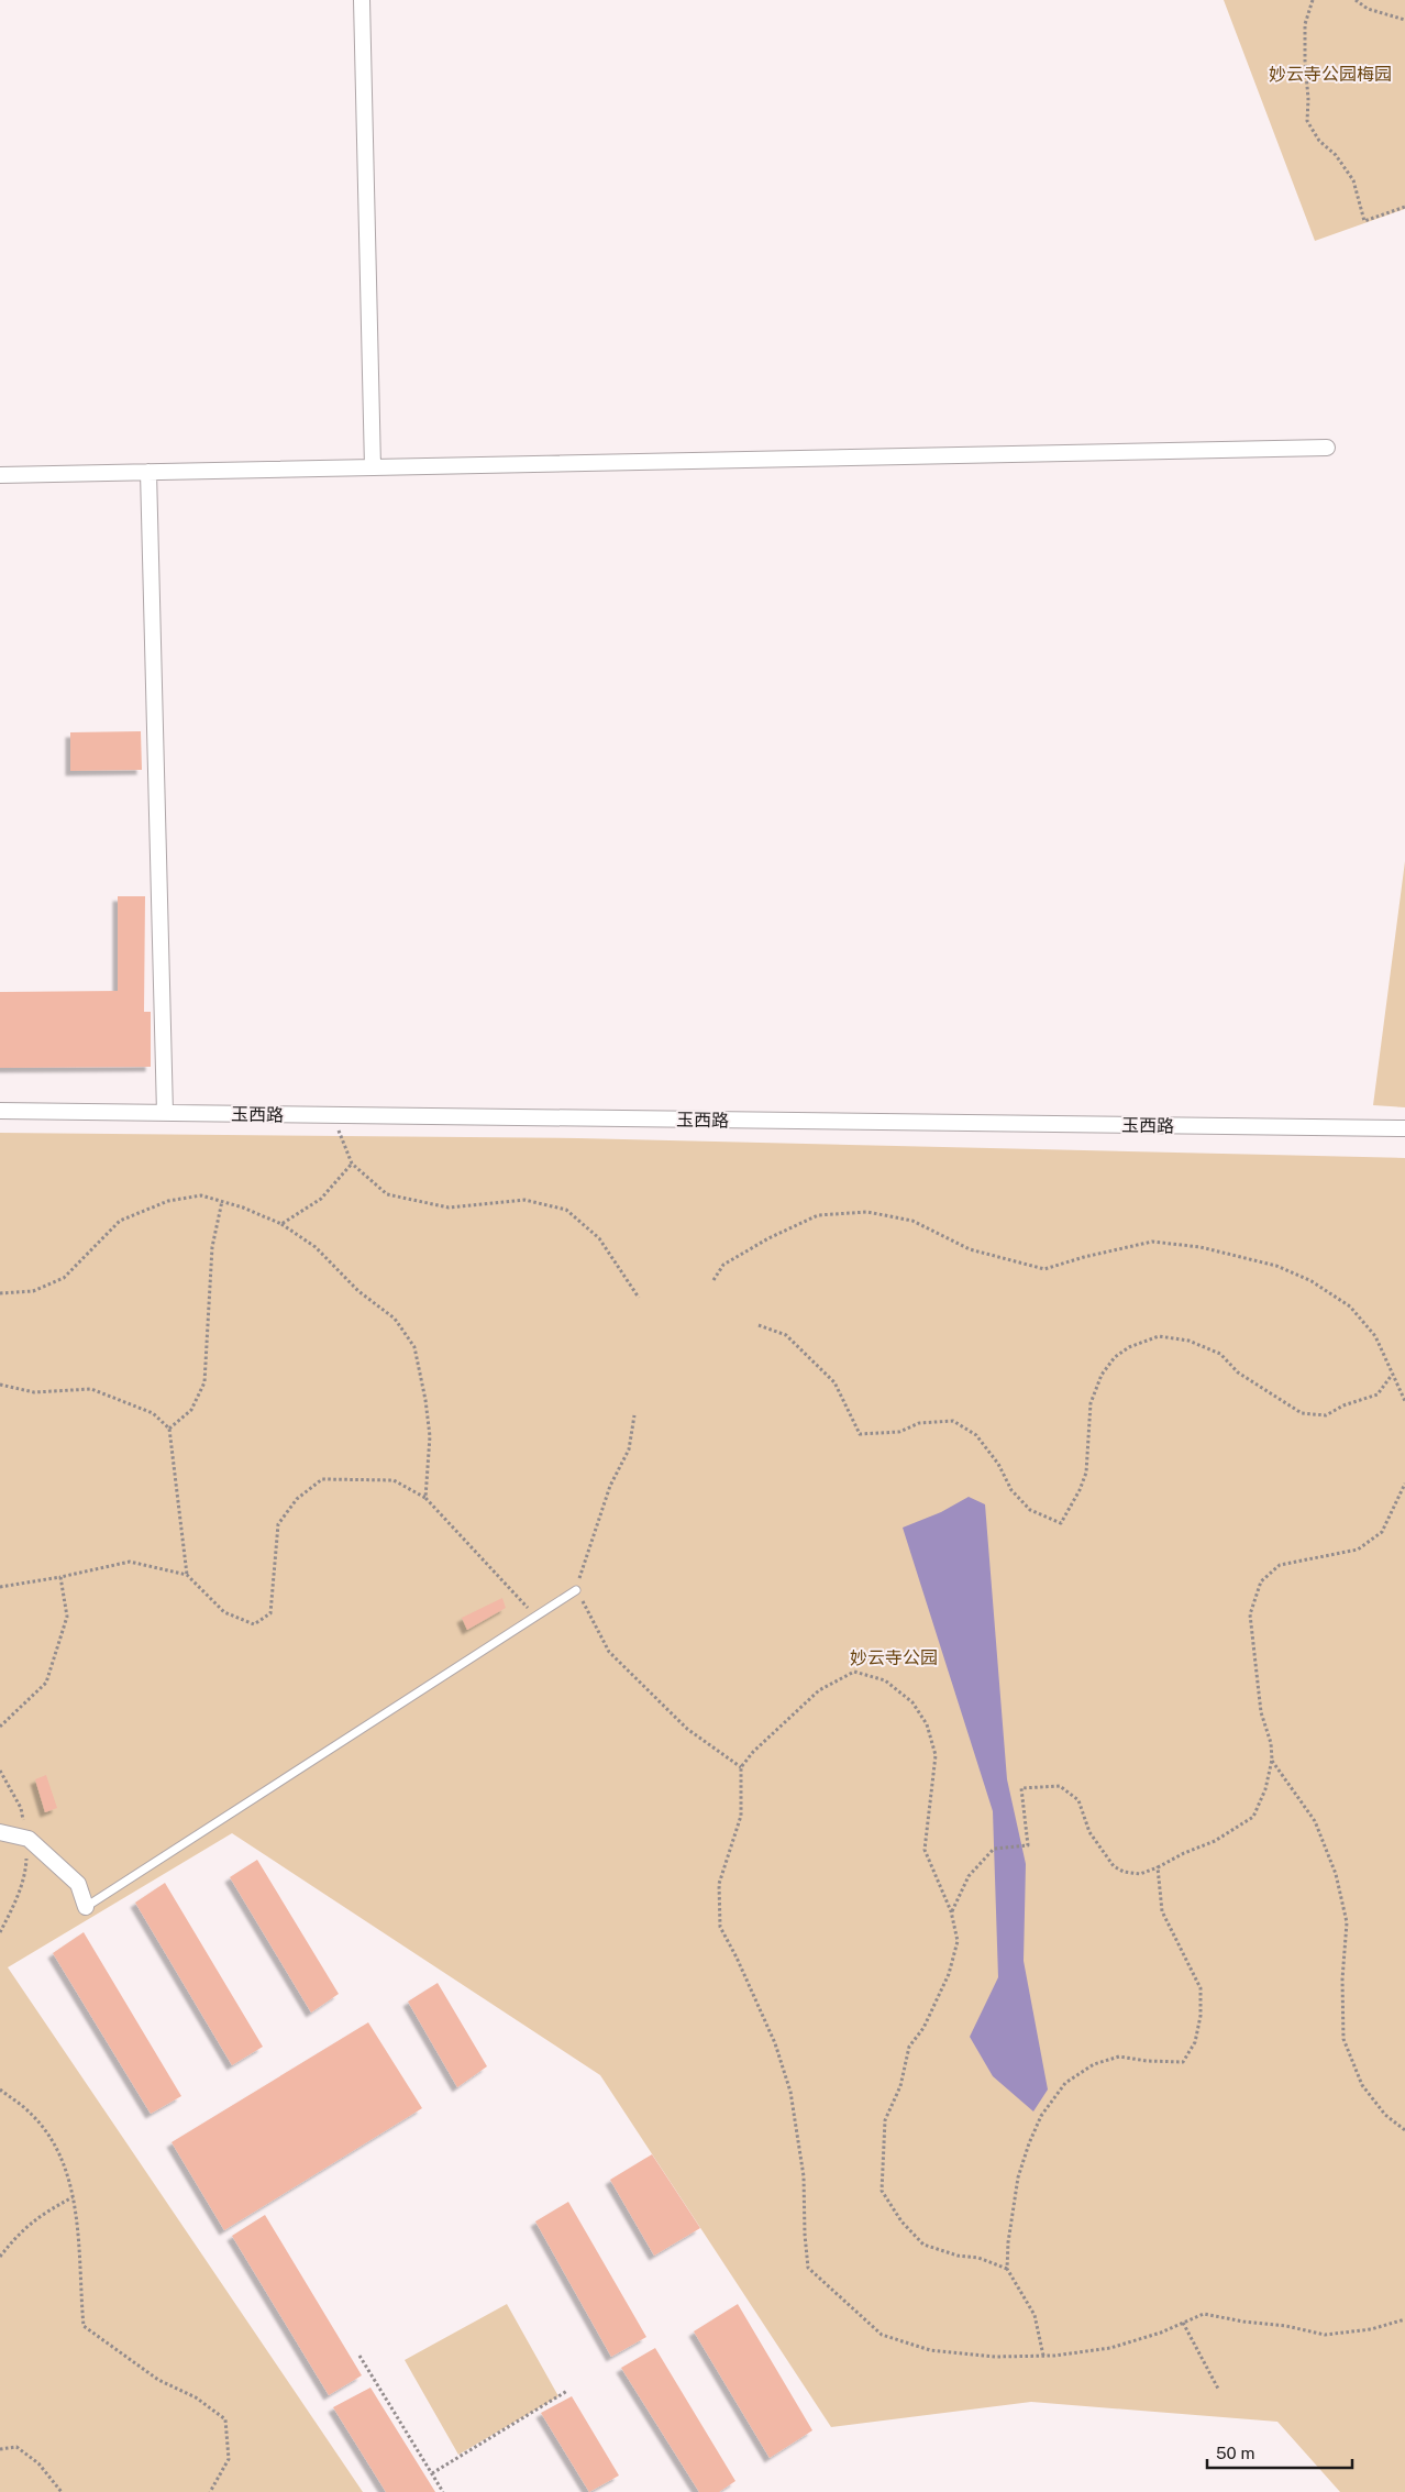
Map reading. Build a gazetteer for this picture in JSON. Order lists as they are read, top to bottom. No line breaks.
{"streets":{"street":["玉西路"]},"parks":["妙云寺公园梅园","妙云寺公园"],"scale_bar":"50 m"}
